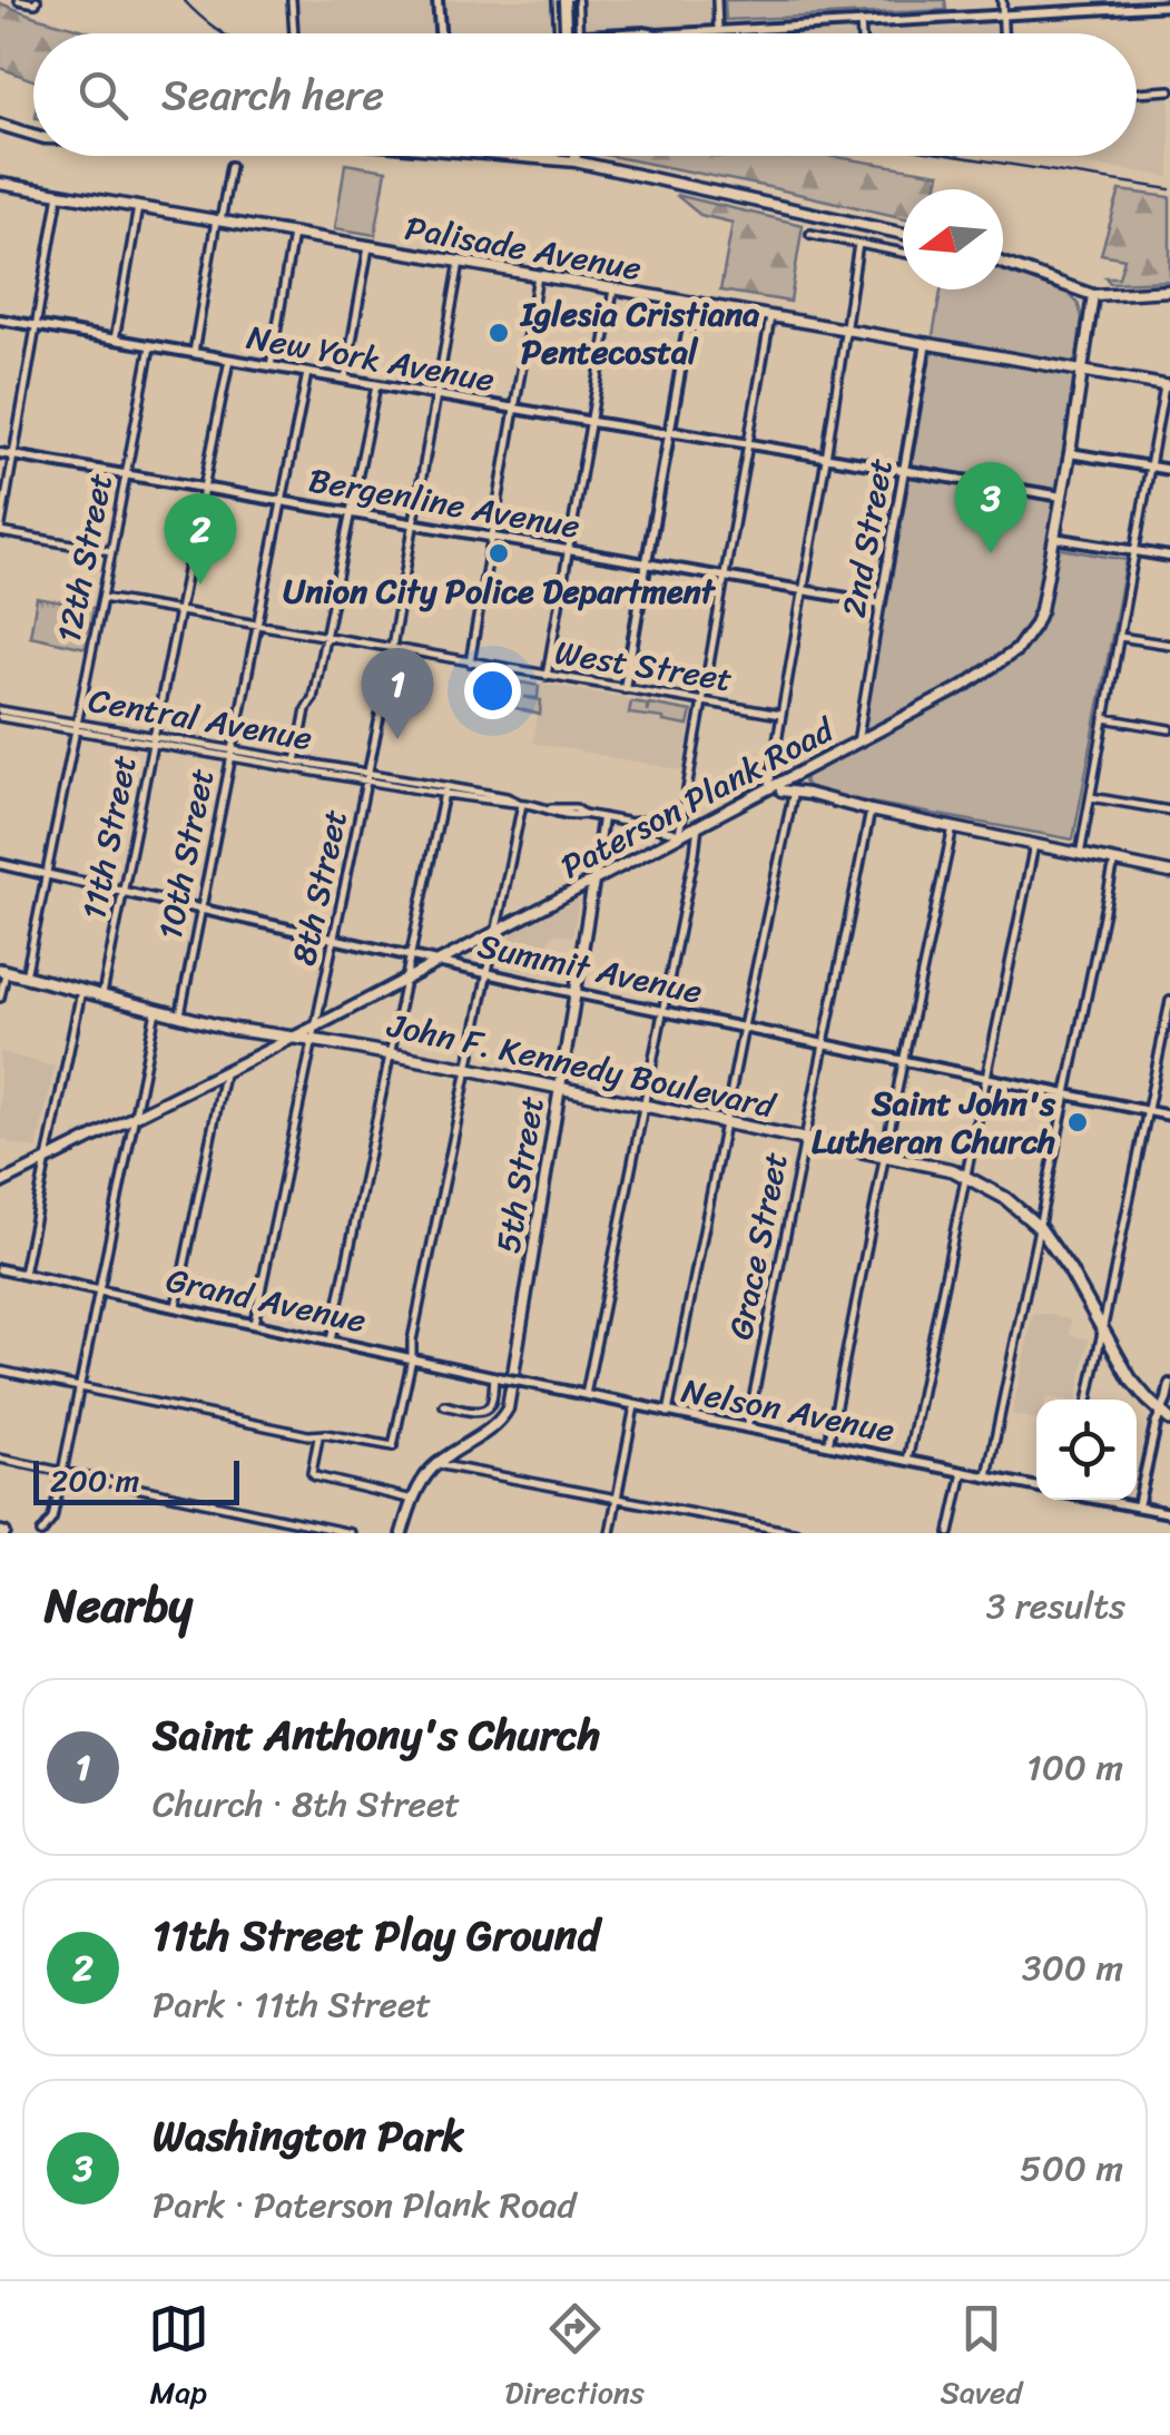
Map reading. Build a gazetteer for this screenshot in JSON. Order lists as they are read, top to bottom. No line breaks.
{"streets":{"main road":["Palisade Avenue","Paterson Plank Road","John F. Kennedy Boulevard","5th Street"],"street":["New York Avenue","Bergenline Avenue","2nd Street","12th Street","West Street","Central Avenue","11th Street","10th Street","8th Street","Summit Avenue","Grace Street","Grand Avenue","Nelson Avenue"]},"crossings":[["Palisade Avenue","2nd Street"],["Palisade Avenue","Paterson Plank Road"],["Palisade Avenue","8th Street"],["New York Avenue","2nd Street"],["New York Avenue","12th Street"],["New York Avenue","Paterson Plank Road"],["New York Avenue","11th Street"],["New York Avenue","10th Street"],["New York Avenue","8th Street"],["Bergenline Avenue","2nd Street"],["Bergenline Avenue","12th Street"],["Bergenline Avenue","11th Street"],["Bergenline Avenue","10th Street"],["Bergenline Avenue","8th Street"],["2nd Street","Paterson Plank Road"],["12th Street","West Street"],["12th Street","Central Avenue"],["12th Street","Summit Avenue"],["12th Street","John F. Kennedy Boulevard"],["West Street","11th Street"],["West Street","10th Street"],["West Street","8th Street"],["Central Avenue","Paterson Plank Road"],["Central Avenue","11th Street"],["Central Avenue","10th Street"],["Central Avenue","8th Street"],["Central Avenue","5th Street"],["Paterson Plank Road","8th Street"],["Paterson Plank Road","Summit Avenue"],["Paterson Plank Road","John F. Kennedy Boulevard"],["Paterson Plank Road","5th Street"],["11th Street","Summit Avenue"],["11th Street","John F. Kennedy Boulevard"],["10th Street","Summit Avenue"],["10th Street","John F. Kennedy Boulevard"],["8th Street","Summit Avenue"],["8th Street","John F. Kennedy Boulevard"],["8th Street","Grand Avenue"],["Summit Avenue","5th Street"],["Summit Avenue","Grace Street"],["John F. Kennedy Boulevard","5th Street"],["John F. Kennedy Boulevard","Grace Street"],["Grace Street","Nelson Avenue"],["Grand Avenue","Nelson Avenue"]],"places":["Iglesia Cristiana Pentecostal","Union City Police Department","Saint John's Lutheran Church"],"scale_bar":"200 m","north":"left","page":{"search":"Search here","pins":["3","2","1"],"scale":"200 m","heading":["Nearby","3 results"],"list":[{"mark":"1","name":"Saint Anthony's Church","note":"Church · 8th Street","value":"100 m"},{"mark":"2","name":"11th Street Play Ground","note":"Park · 11th Street","value":"300 m"},{"mark":"3","name":"Washington Park","note":"Park · Paterson Plank Road","value":"500 m"}],"nav":["Map","Directions","Saved"]}}
